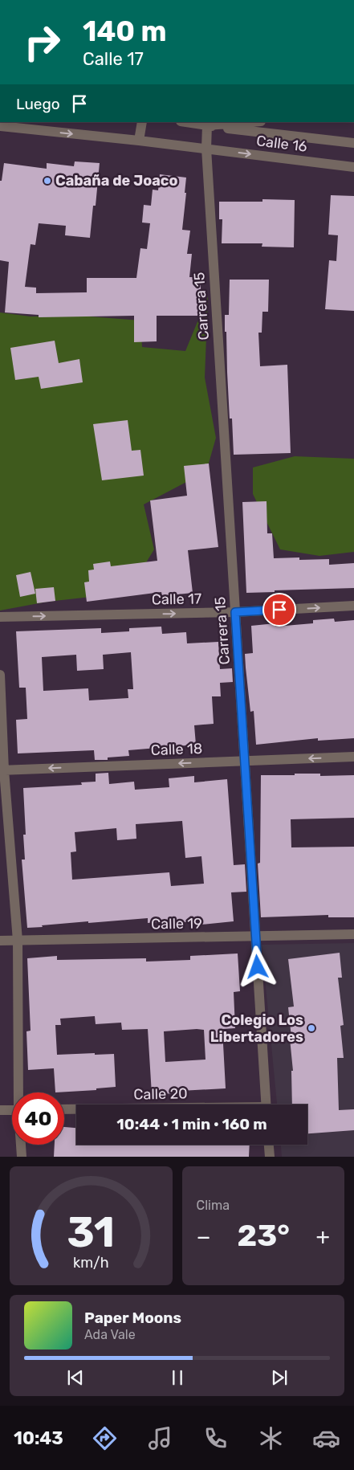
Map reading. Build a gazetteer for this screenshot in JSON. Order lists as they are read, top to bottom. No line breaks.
{"streets":{"street":["Calle 16","Carrera 15","Calle 17","Calle 18","Calle 19","Calle 20"]},"crossings":[["Calle 16","Carrera 15"],["Carrera 15","Calle 17"],["Carrera 15","Calle 18"],["Carrera 15","Calle 19"]],"one_way":["Calle 17","Calle 18"],"places":["Cabaña de Joaco","Colegio Los Libertadores"],"page":{"turn":["140 m","Calle 17"],"then":"Luego","limit":"40","trip":"10:44 · 1 min · 160 m","tile":"Clima","heat":["−","23°","+"],"song":["Paper Moons","Ada Vale"],"tabs":"10:43","gauge":["31","km/h"]}}
